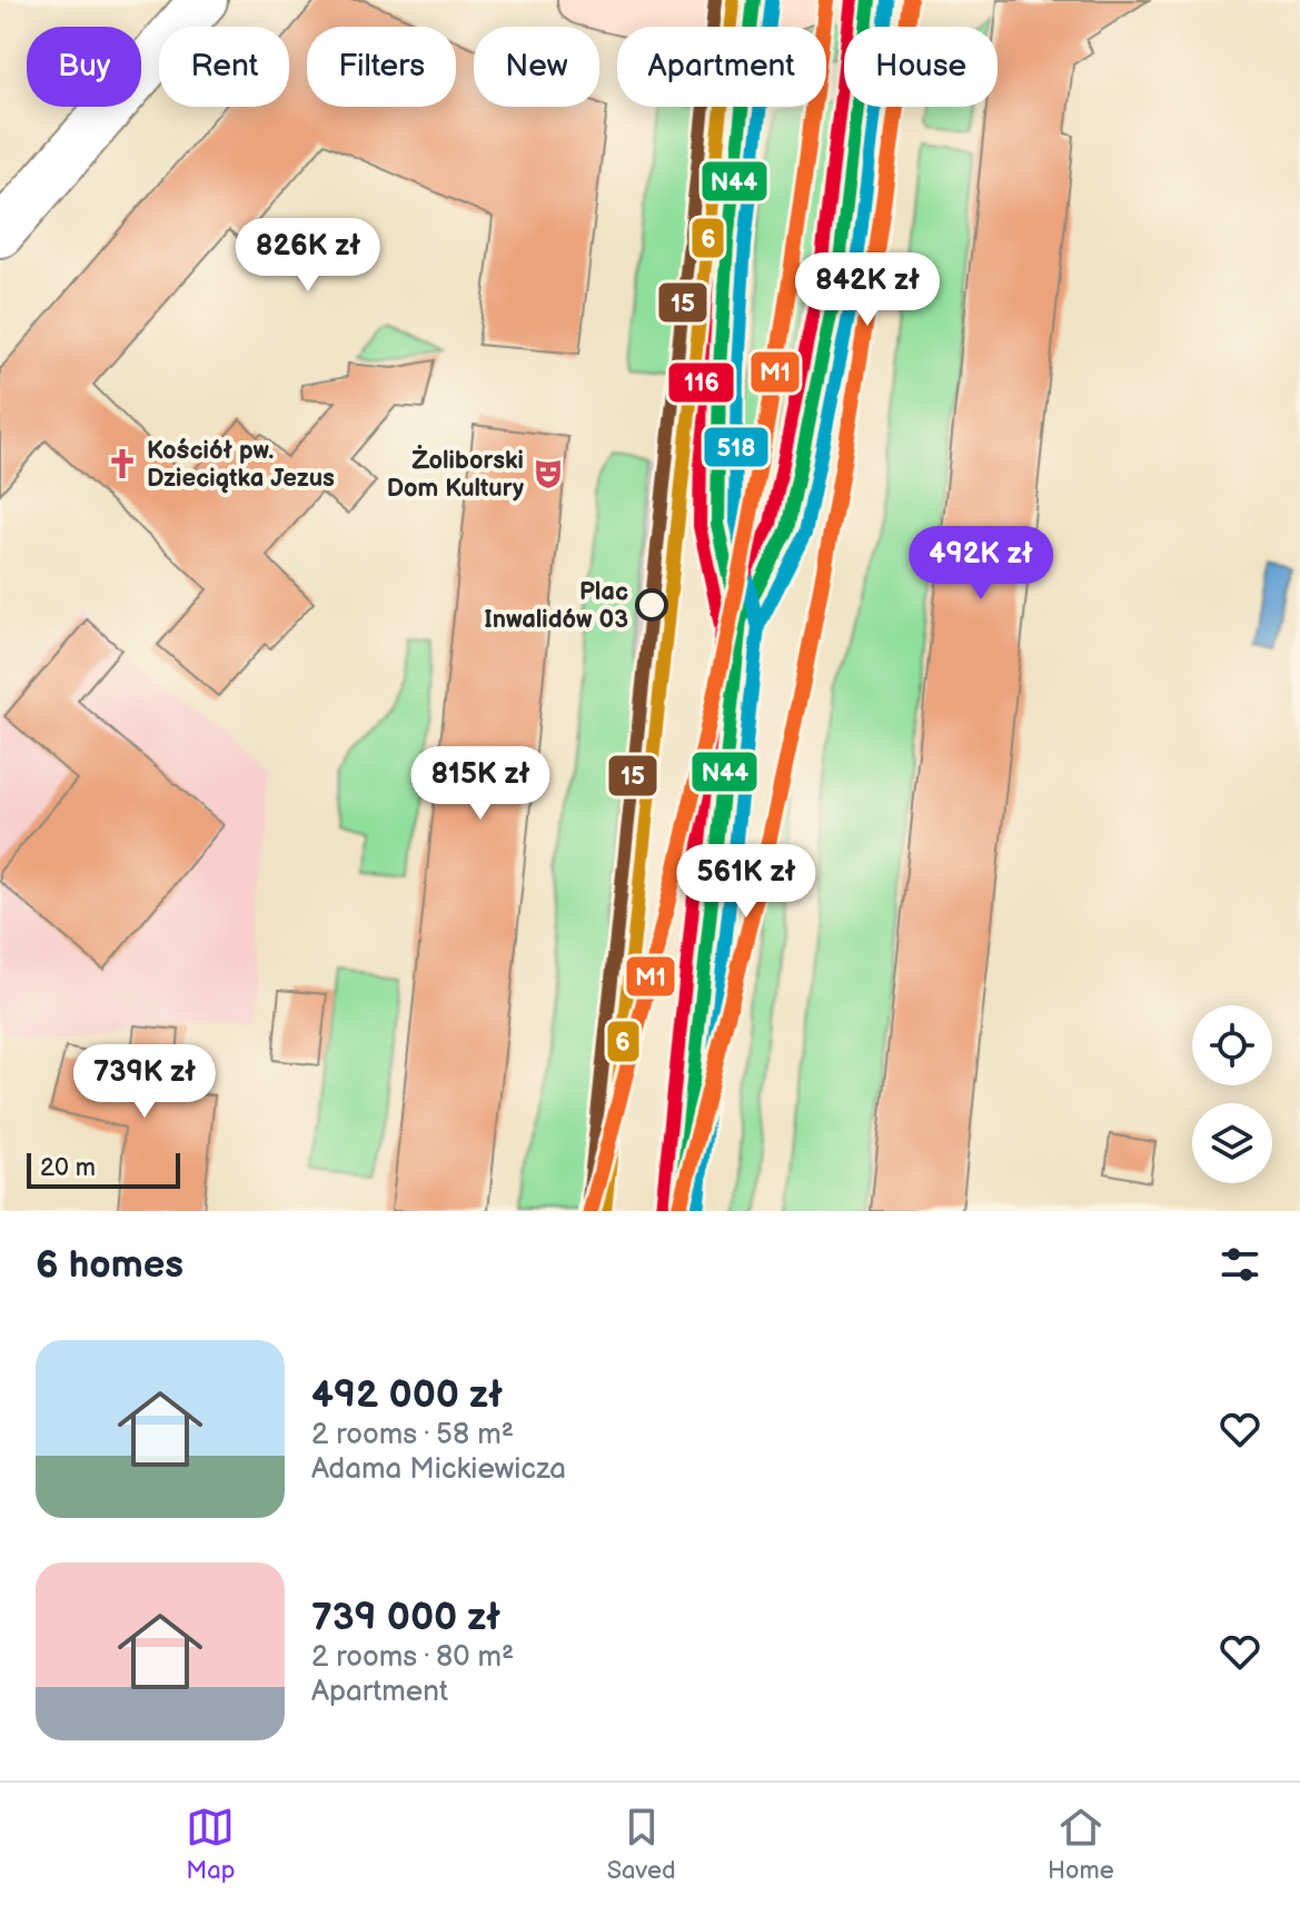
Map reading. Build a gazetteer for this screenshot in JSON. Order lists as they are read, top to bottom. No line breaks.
{"places":{"church":["Kościół pw. Dzieciątka Jezus"],"theatre":["Żoliborski Dom Kultury"],"other":["Plac Inwalidów 03"]},"lines":["transit line M1","transit line 15","transit line N44","transit line 116","tram line 6","transit line 518"],"scale_bar":"20 m","page":{"chip":["Buy","Rent","Filters","New","Apartment","House"],"price":["826K zł","842K zł","492K zł","815K zł","561K zł","739K zł"],"scale":"20 m","heading":"6 homes","list":[{"name":"492 000 zł","note":"2 rooms · 58 m² · Adama Mickiewicza"},{"name":"739 000 zł","note":"2 rooms · 80 m² · Apartment"}],"tabs":["Map","Saved","Home"]}}
